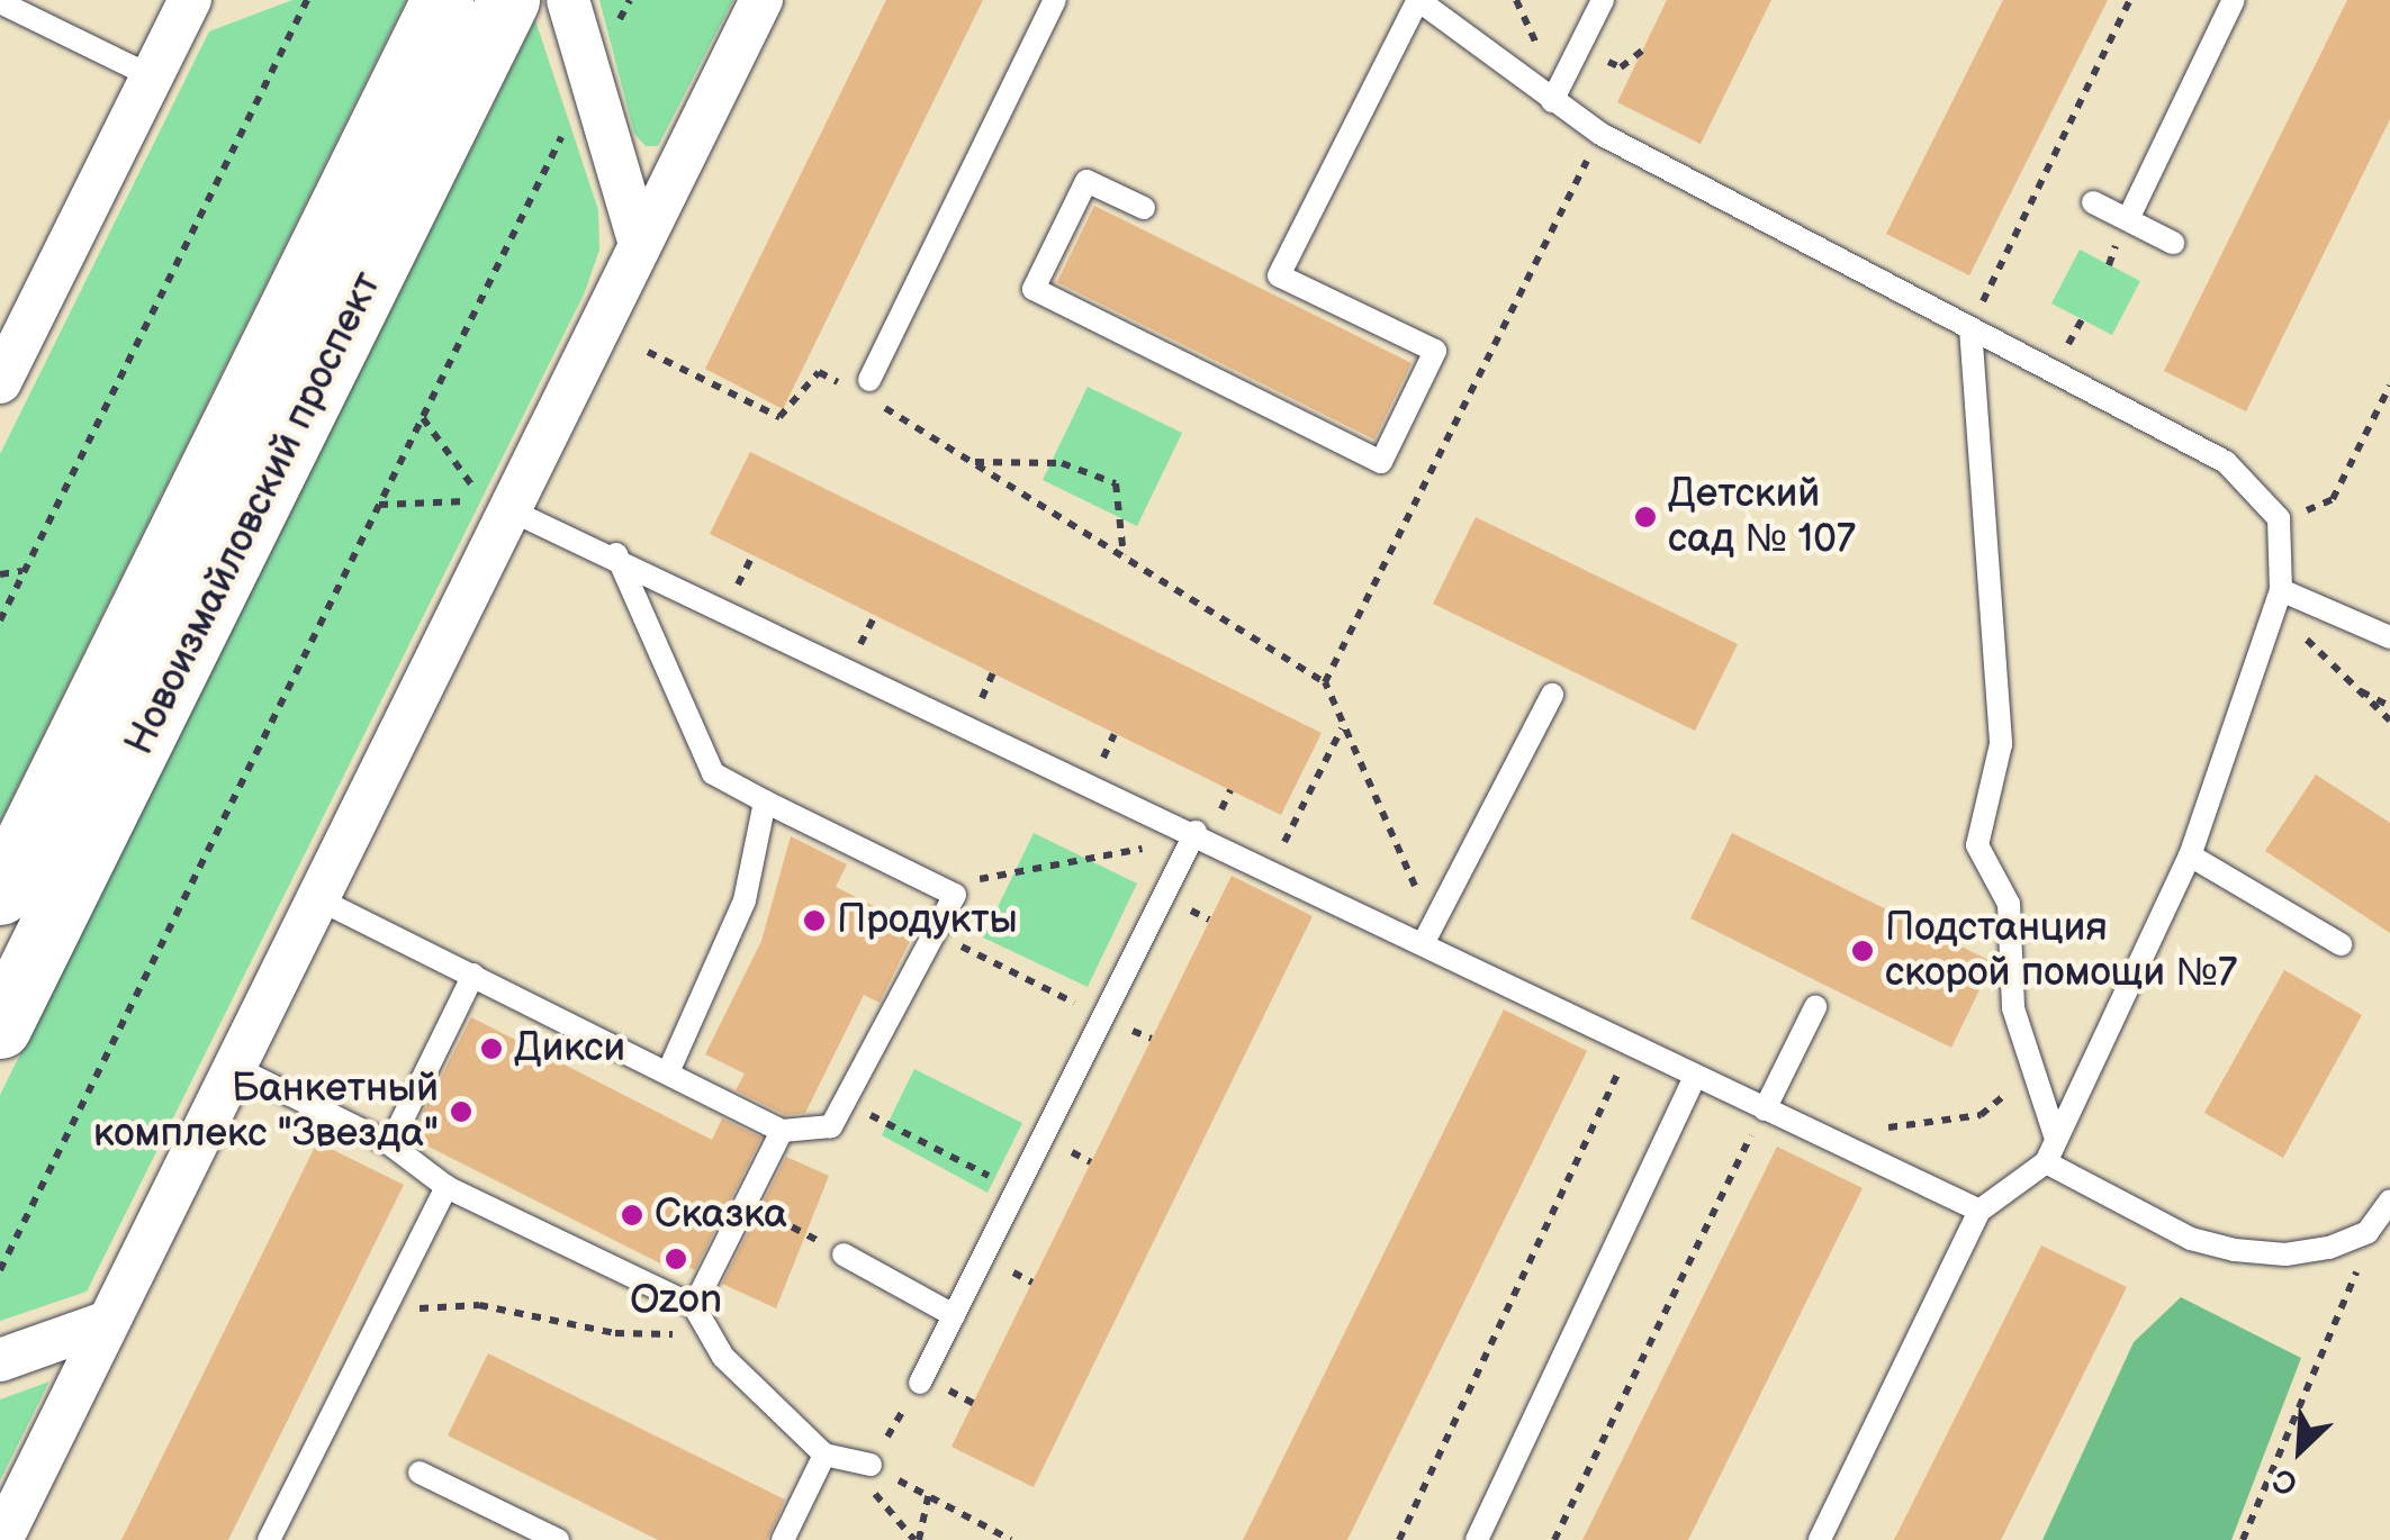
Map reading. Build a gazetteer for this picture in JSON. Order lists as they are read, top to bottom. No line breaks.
{"streets":{"street":["Новоизмайловский проспект"]},"places":["Детский сад № 107","Продукты","Подстанция скорой помощи №7","Дикси","Банкетный комплекс \"Звезда\"","Сказка","Ozon"],"north":"bottom left"}
